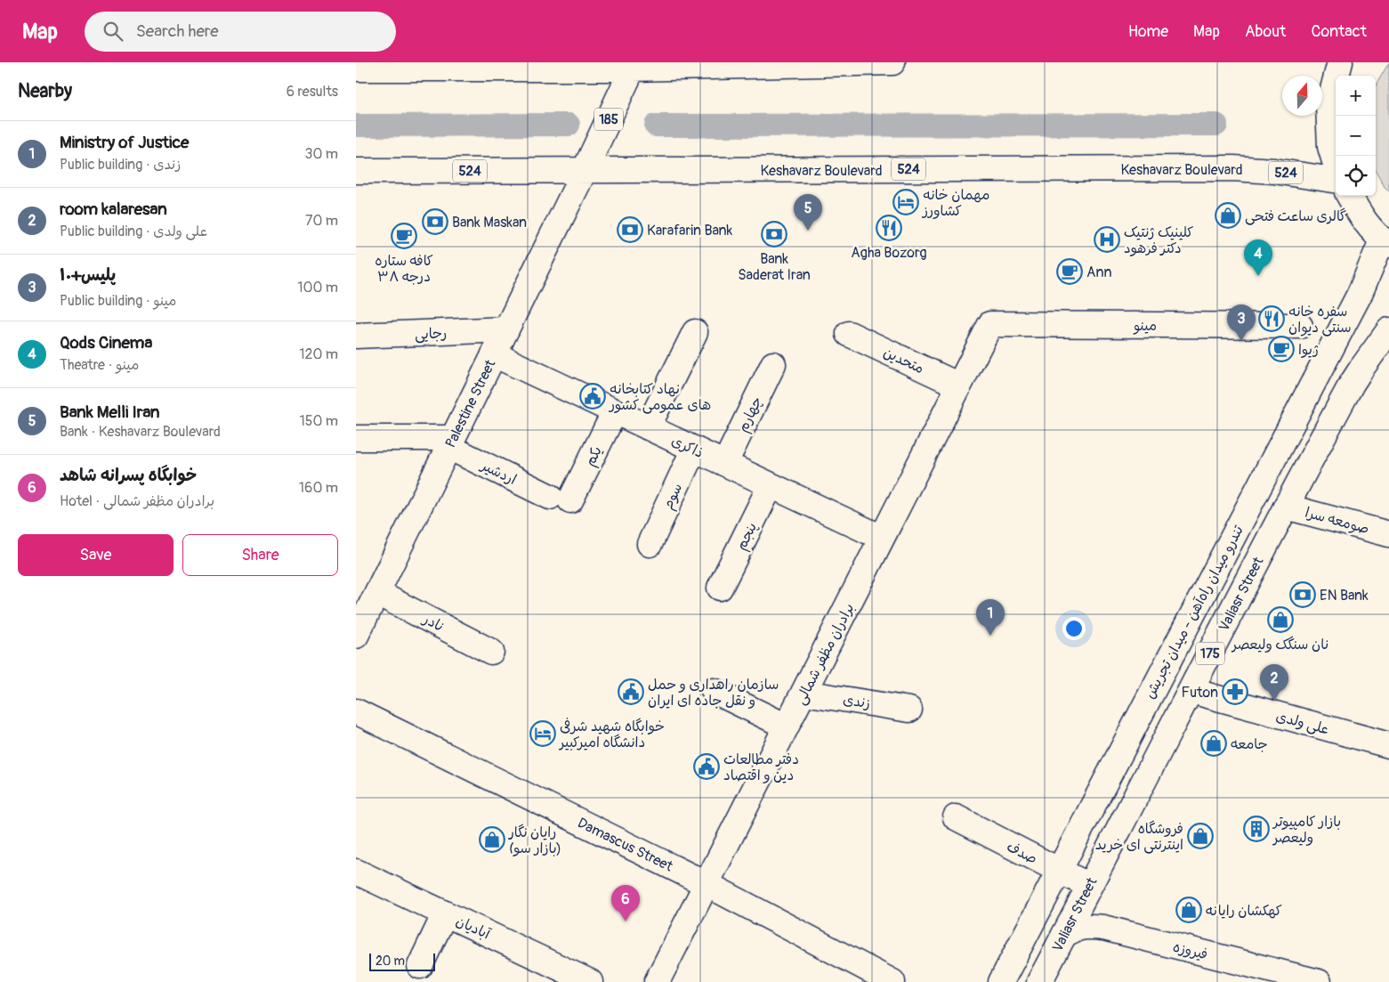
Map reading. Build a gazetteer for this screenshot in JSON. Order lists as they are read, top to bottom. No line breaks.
{"streets":{"street":["185","524","Keshavarz Boulevard","مینو","رجایی","متحدین","Palestine Street","چهارم","ذاکری","یکم","اردشیر","سوم","صومعه سرا","پنجم","Valiasr Street","تندرو میدان راه‌آهن - میدان تجریش","نادر","برادران مظفر شمالی","175","زندی","علی ولدی","Damascus Street","صدف","آبادیان","فیروزه"]},"crossings":[["185","Keshavarz Boulevard"],["185","Palestine Street"],["Keshavarz Boulevard","Palestine Street"],["مینو","برادران مظفر شمالی"],["رجایی","Palestine Street"],["متحدین","برادران مظفر شمالی"],["Palestine Street","ذاکری"],["Palestine Street","اردشیر"],["Palestine Street","نادر"],["چهارم","ذاکری"],["ذاکری","یکم"],["ذاکری","سوم"],["ذاکری","پنجم"],["ذاکری","برادران مظفر شمالی"],["یکم","اردشیر"],["صومعه سرا","Valiasr Street"],["Valiasr Street","علی ولدی"],["Valiasr Street","صدف"],["Valiasr Street","فیروزه"],["تندرو میدان راه‌آهن - میدان تجریش","صدف"],["برادران مظفر شمالی","زندی"],["برادران مظفر شمالی","Damascus Street"]],"places":{"hotel":["مهمان خانه كشاورز","خوابگاه شهید شرفی دانشگاه امیرکبیر"],"shop":["گالری ساعت فتحی","نان سنگک ولیعصر","جامعه","فروشگاه اینترنتی ای خرید","رایان نگار (بازار سو)","کهکشان رایانه"],"bank":["Bank Maskan","Karafarin Bank","Bank Saderat Iran","EN Bank"],"restaurant":["Agha Bozorg","سفره خانه سنتی دیوان"],"cafe":["کافه ستاره ۳۸ درجه","Ann","ژیوا"],"hospital":["کلینیک ژنتیک دکتر فرهود"],"public building":["نهاد کتابخانه های عمومی کشور","سازمان راهداری و حمل و نقل جاده ای ایران","دفتر مطالعات دین و اقتصاد"],"pharmacy":["Futon"],"building":["بازار کامپیوتر ولیعصر"]},"scale_bar":"20 m","north":"top","page":{"header":"Map","search":"Search here","nav":["Home","Map","About","Contact"],"heading":["Nearby","6 results"],"map_buttons":["+","−"],"list":[{"mark":"1","name":"Ministry of Justice","note":"Public building · زندی","value":"30 m"},{"mark":"2","name":"room kalaresan","note":"Public building · علی ولدی","value":"70 m"},{"mark":"3","name":"پلیس+۱۰","note":"Public building · مینو","value":"100 m"},{"mark":"4","name":"Qods Cinema","note":"Theatre · مینو","value":"120 m"},{"mark":"5","name":"Bank Melli Iran","note":"Bank · Keshavarz Boulevard","value":"150 m"},{"mark":"6","name":"خوابگاه پسرانه شاهد","note":"Hotel · برادران مظفر شمالی","value":"160 m"}],"pins":["5","4","3","1","2","6"],"buttons":["Save","Share"],"scale":"20 m"}}
